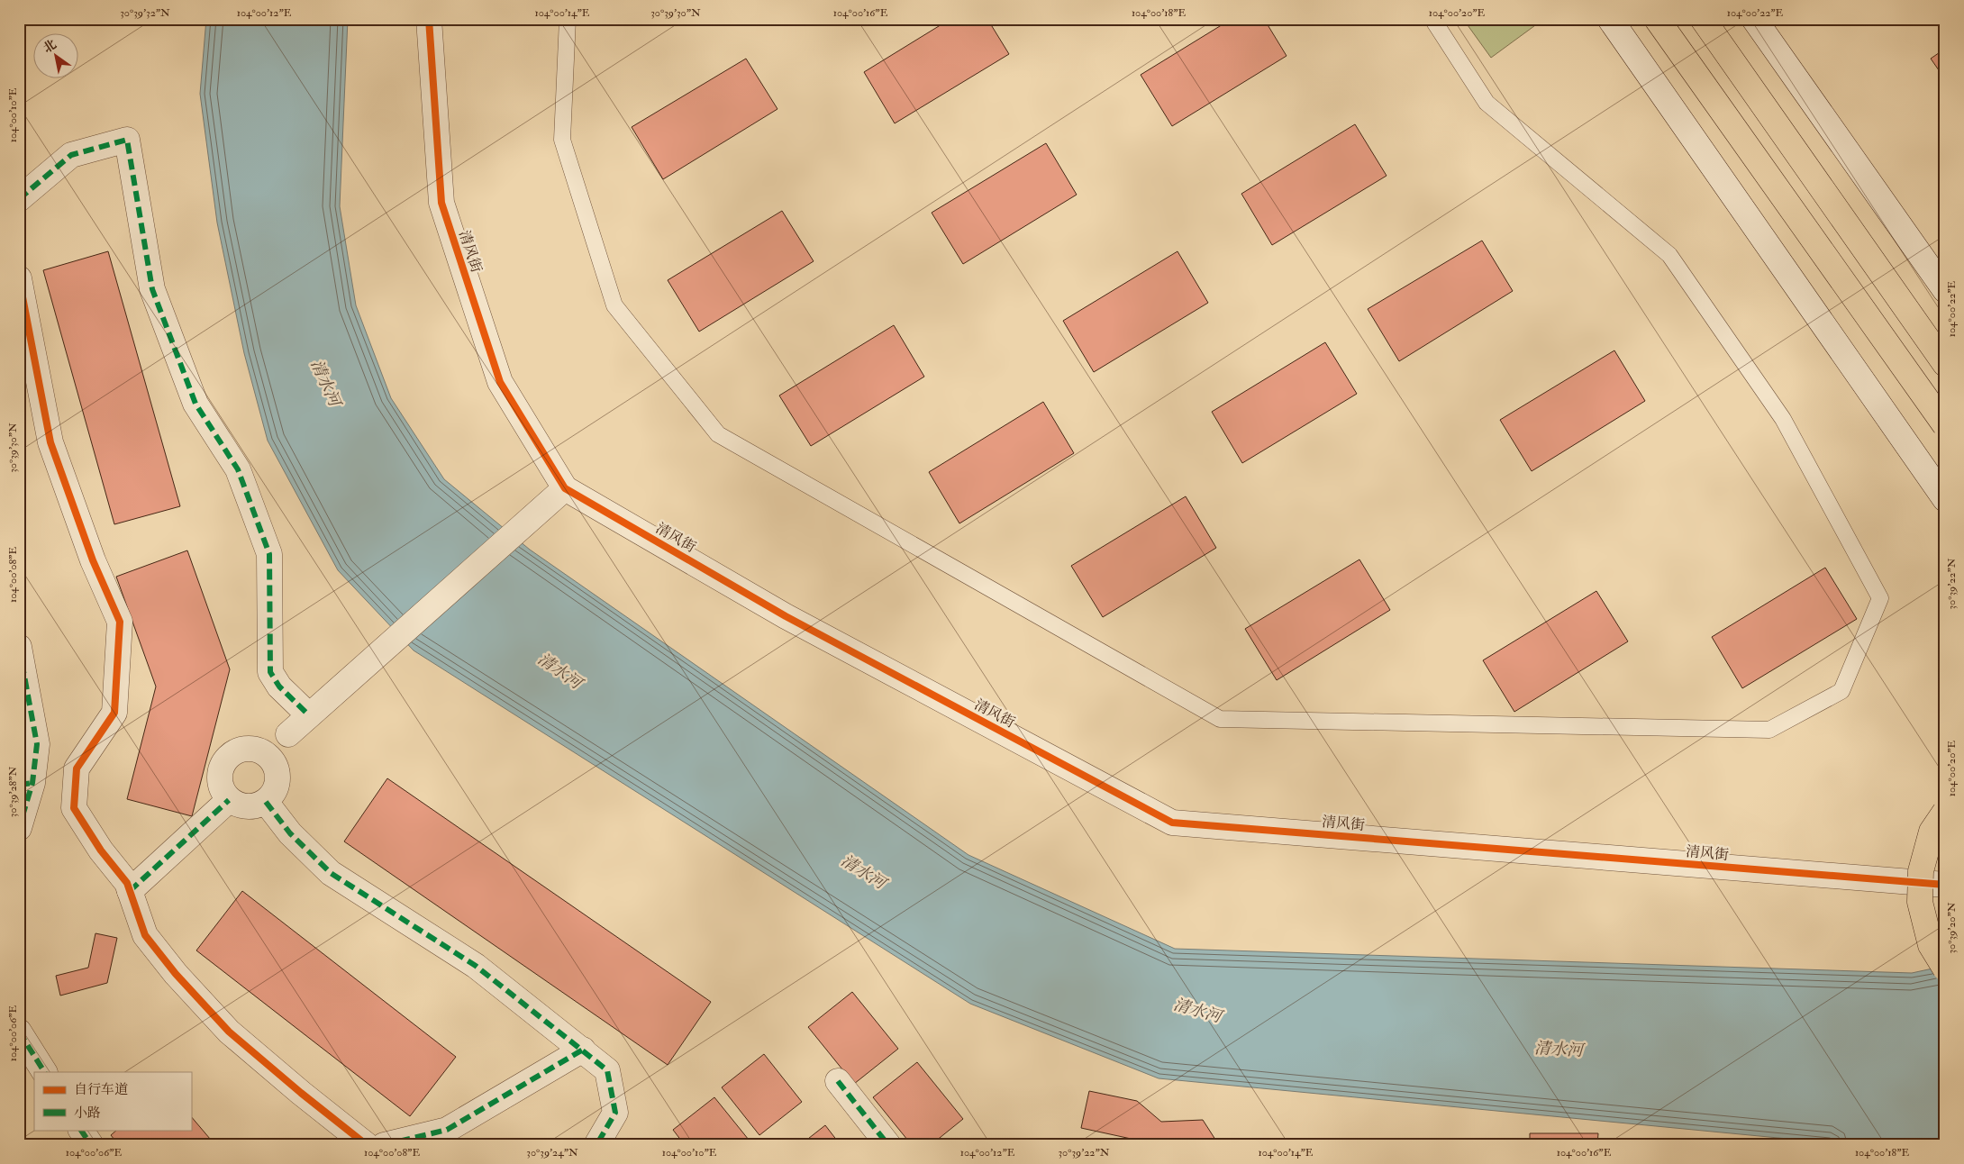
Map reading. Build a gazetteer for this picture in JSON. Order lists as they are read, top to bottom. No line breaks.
{"streets":{"street":["清风街"]},"water":["清水河"],"legend":["自行车道","小路"],"north":"top left","coordinates":["30°39'32\"N","104°00'12\"E","104°00'14\"E","30°39'30\"N","104°00'16\"E","104°00'18\"E","104°00'20\"E","104°00'22\"E","104°00'10\"E","104°00'08\"E","30°39'22\"N","30°39'28\"N","30°39'20\"N","104°00'06\"E","30°39'24\"N"]}
